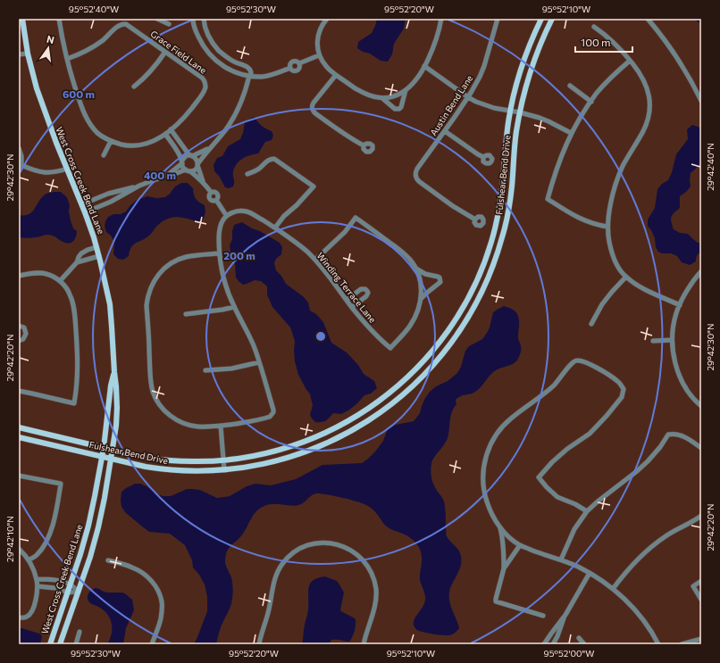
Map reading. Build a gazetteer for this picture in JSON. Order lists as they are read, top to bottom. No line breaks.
{"streets":{"main road":["Fulshear Bend Drive","West Cross Creek Bend Lane"],"street":["Grace Field Lane","Austin Bend Lane","Winding Terrace Lane"]},"crossings":[["Fulshear Bend Drive","West Cross Creek Bend Lane"]],"scale_bar":"100 m","north":"top","coordinates":["95°52'40\"W","95°52'30\"W","95°52'20\"W","95°52'10\"W","29°42'40\"N","29°42'30\"N","29°42'20\"N","29°42'10\"N","95°52'00\"W"],"rings":["600 m","400 m","200 m"]}
